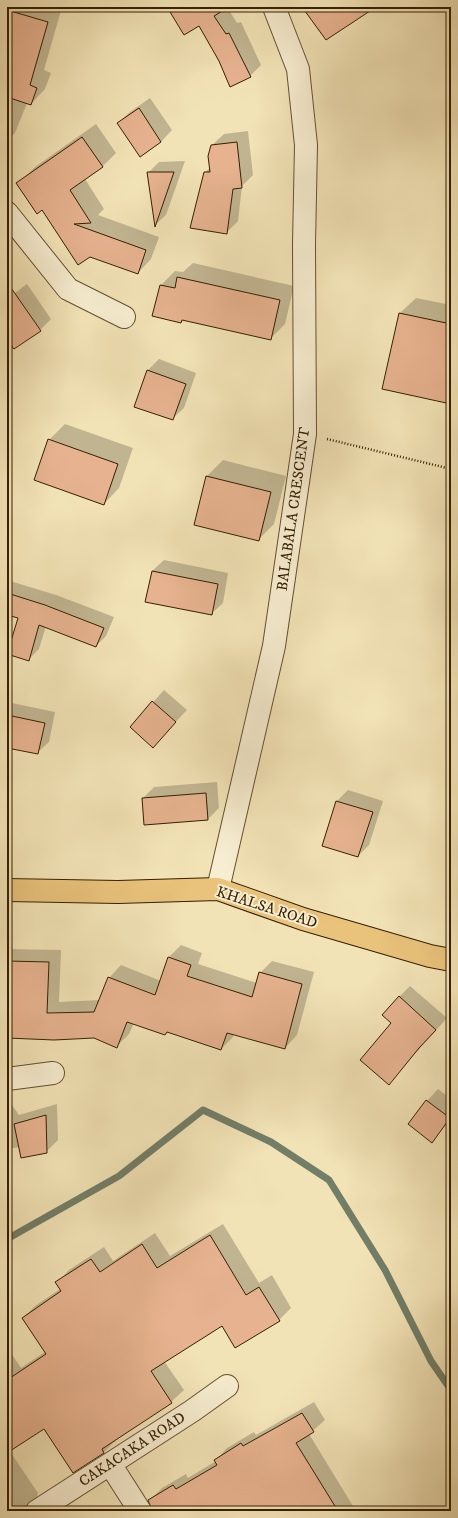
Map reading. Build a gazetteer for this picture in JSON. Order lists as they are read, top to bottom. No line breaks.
{"streets":{"main road":["KHALSA ROAD"],"street":["BALABALA CRESCENT","CAKACAKA ROAD"]},"crossings":[["BALABALA CRESCENT","KHALSA ROAD"]]}
